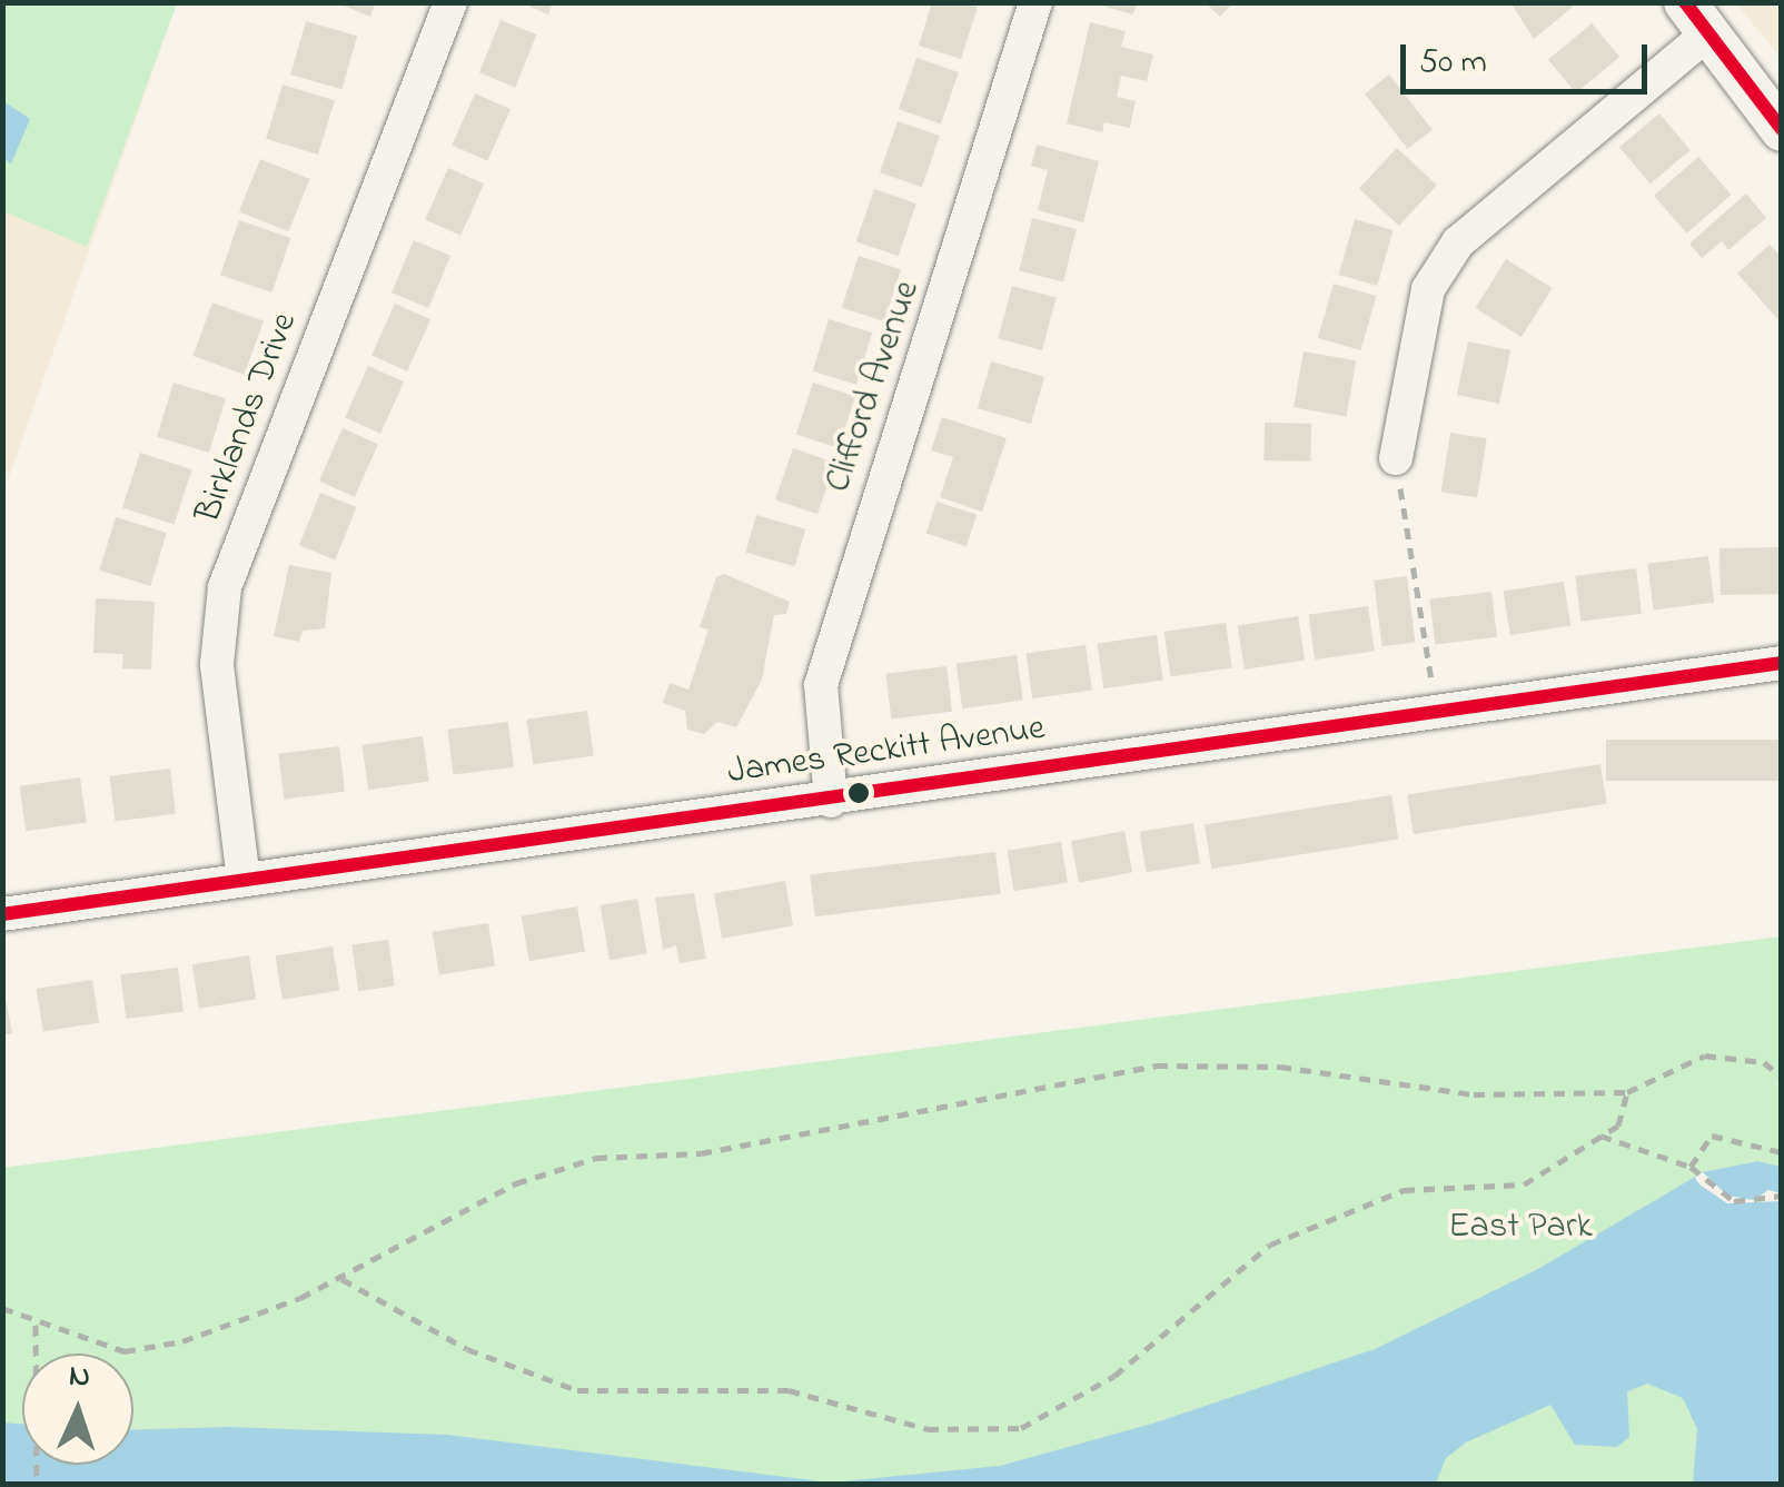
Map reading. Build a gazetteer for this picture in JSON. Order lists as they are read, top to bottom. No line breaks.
{"streets":{"street":["Clifford Avenue","Birklands Drive","James Reckitt Avenue"]},"crossings":[["Clifford Avenue","James Reckitt Avenue"],["Birklands Drive","James Reckitt Avenue"]],"parks":["East Park"],"scale_bar":"50 m","north":"top"}
